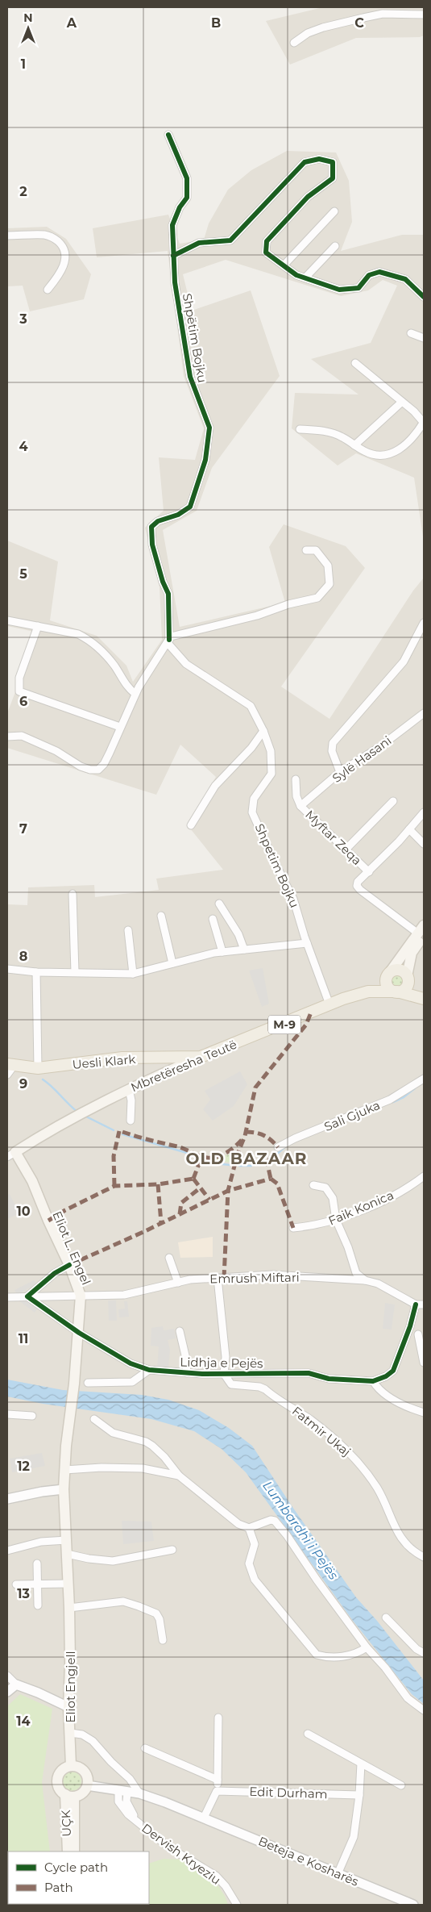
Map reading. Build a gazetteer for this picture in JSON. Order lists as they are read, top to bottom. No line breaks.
{"streets":{"main road":["M-9","Uesli Klark","Mbretëresha Teutë","Eliot L. Engel","Eliot Engjell","UÇK"],"street":["Shpëtim Bojku","Sylë Hasani","Myftar Zeqa","Shpetim Bojku","Sali Gjuka","Faik Konica","Emrush Miftari","Lidhja e Pejës","Fatmir Ukaj","Edit Durham","Dervish Kryeziu","Beteja e Kosharës"]},"crossings":[["Shpëtim Bojku","Shpetim Bojku"],["Sylë Hasani","Myftar Zeqa"],["Shpetim Bojku","Mbretëresha Teutë"],["M-9","Mbretëresha Teutë"],["Uesli Klark","Mbretëresha Teutë"],["Mbretëresha Teutë","Eliot L. Engel"],["Eliot L. Engel","Emrush Miftari"],["Eliot L. Engel","Lidhja e Pejës"],["Eliot L. Engel","Eliot Engjell"],["Emrush Miftari","Lidhja e Pejës"],["Lidhja e Pejës","Fatmir Ukaj"],["Eliot Engjell","UÇK"]],"districts":["OLD BAZAAR"],"water":["Lumbardhi i Pejës"],"legend":["Cycle path","Path"],"north":"top","grid":{"columns":["A","B","C"],"rows":["1","2","3","4","5","6","7","8","9","10","11","12","13","14"]}}
